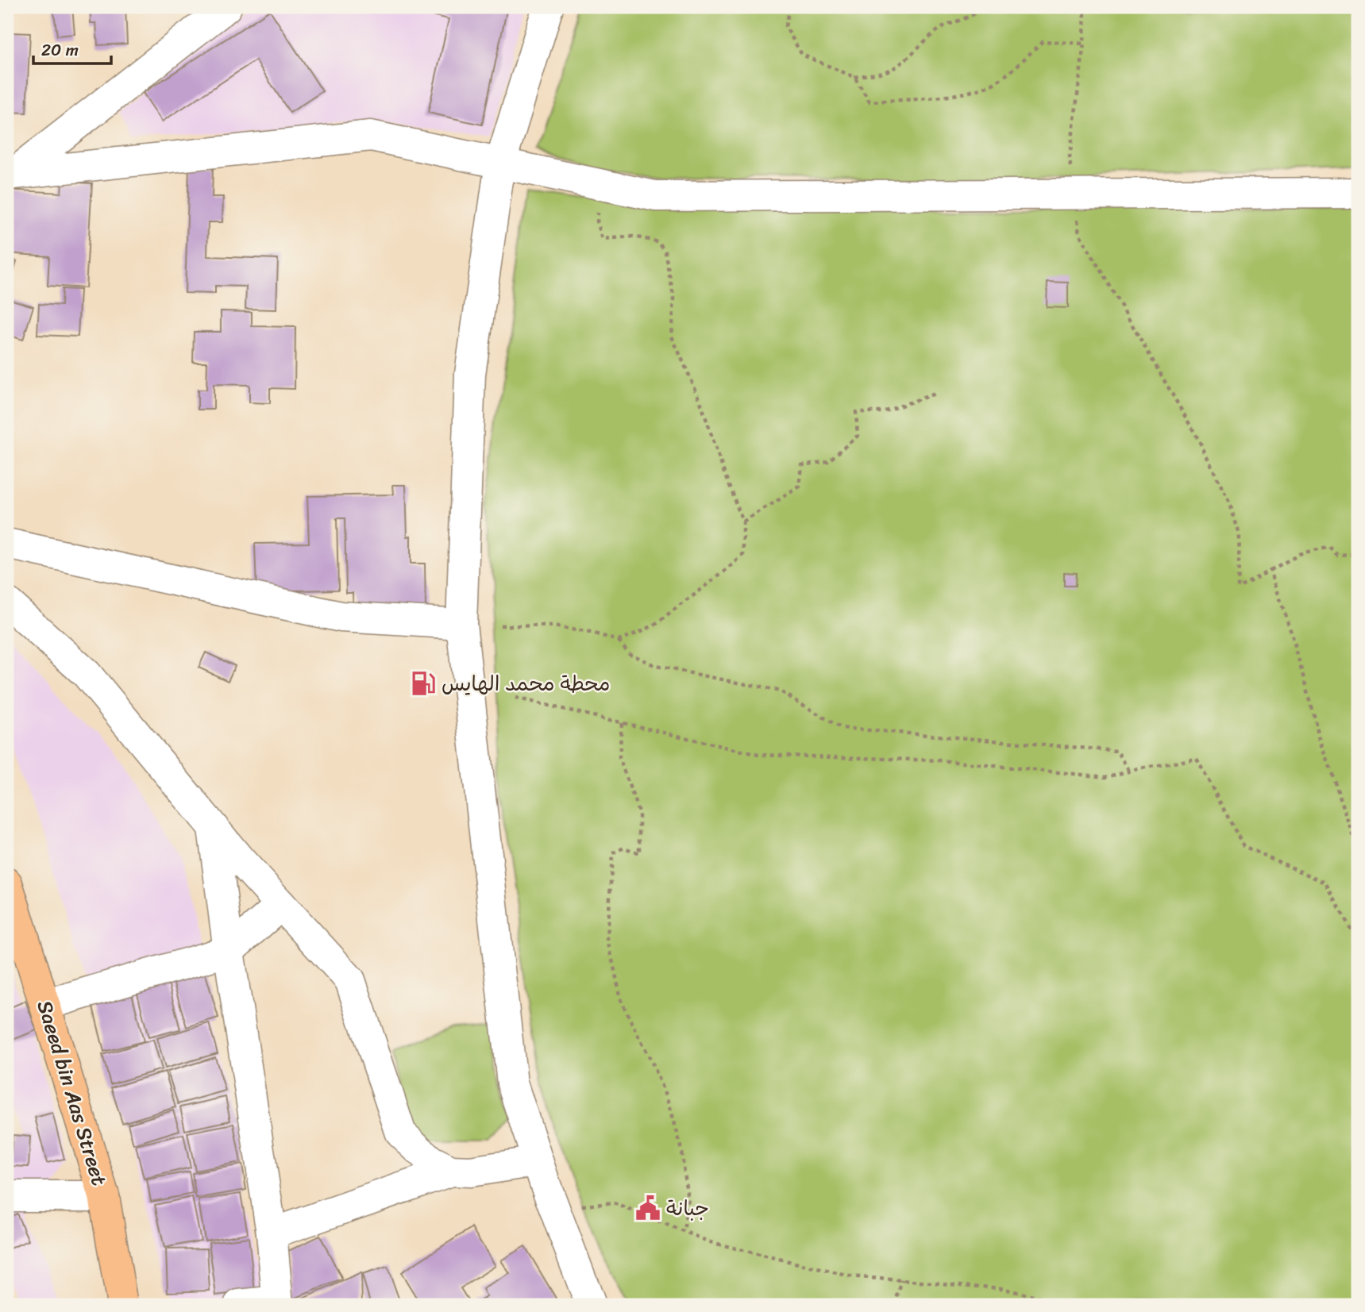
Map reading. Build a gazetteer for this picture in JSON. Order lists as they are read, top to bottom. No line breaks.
{"streets":{"main road":["Saeed bin Aas Street"]},"places":{"fuel station":["محطة محمد الهايس"],"public building":["جبانة"]},"scale_bar":"20 m"}
